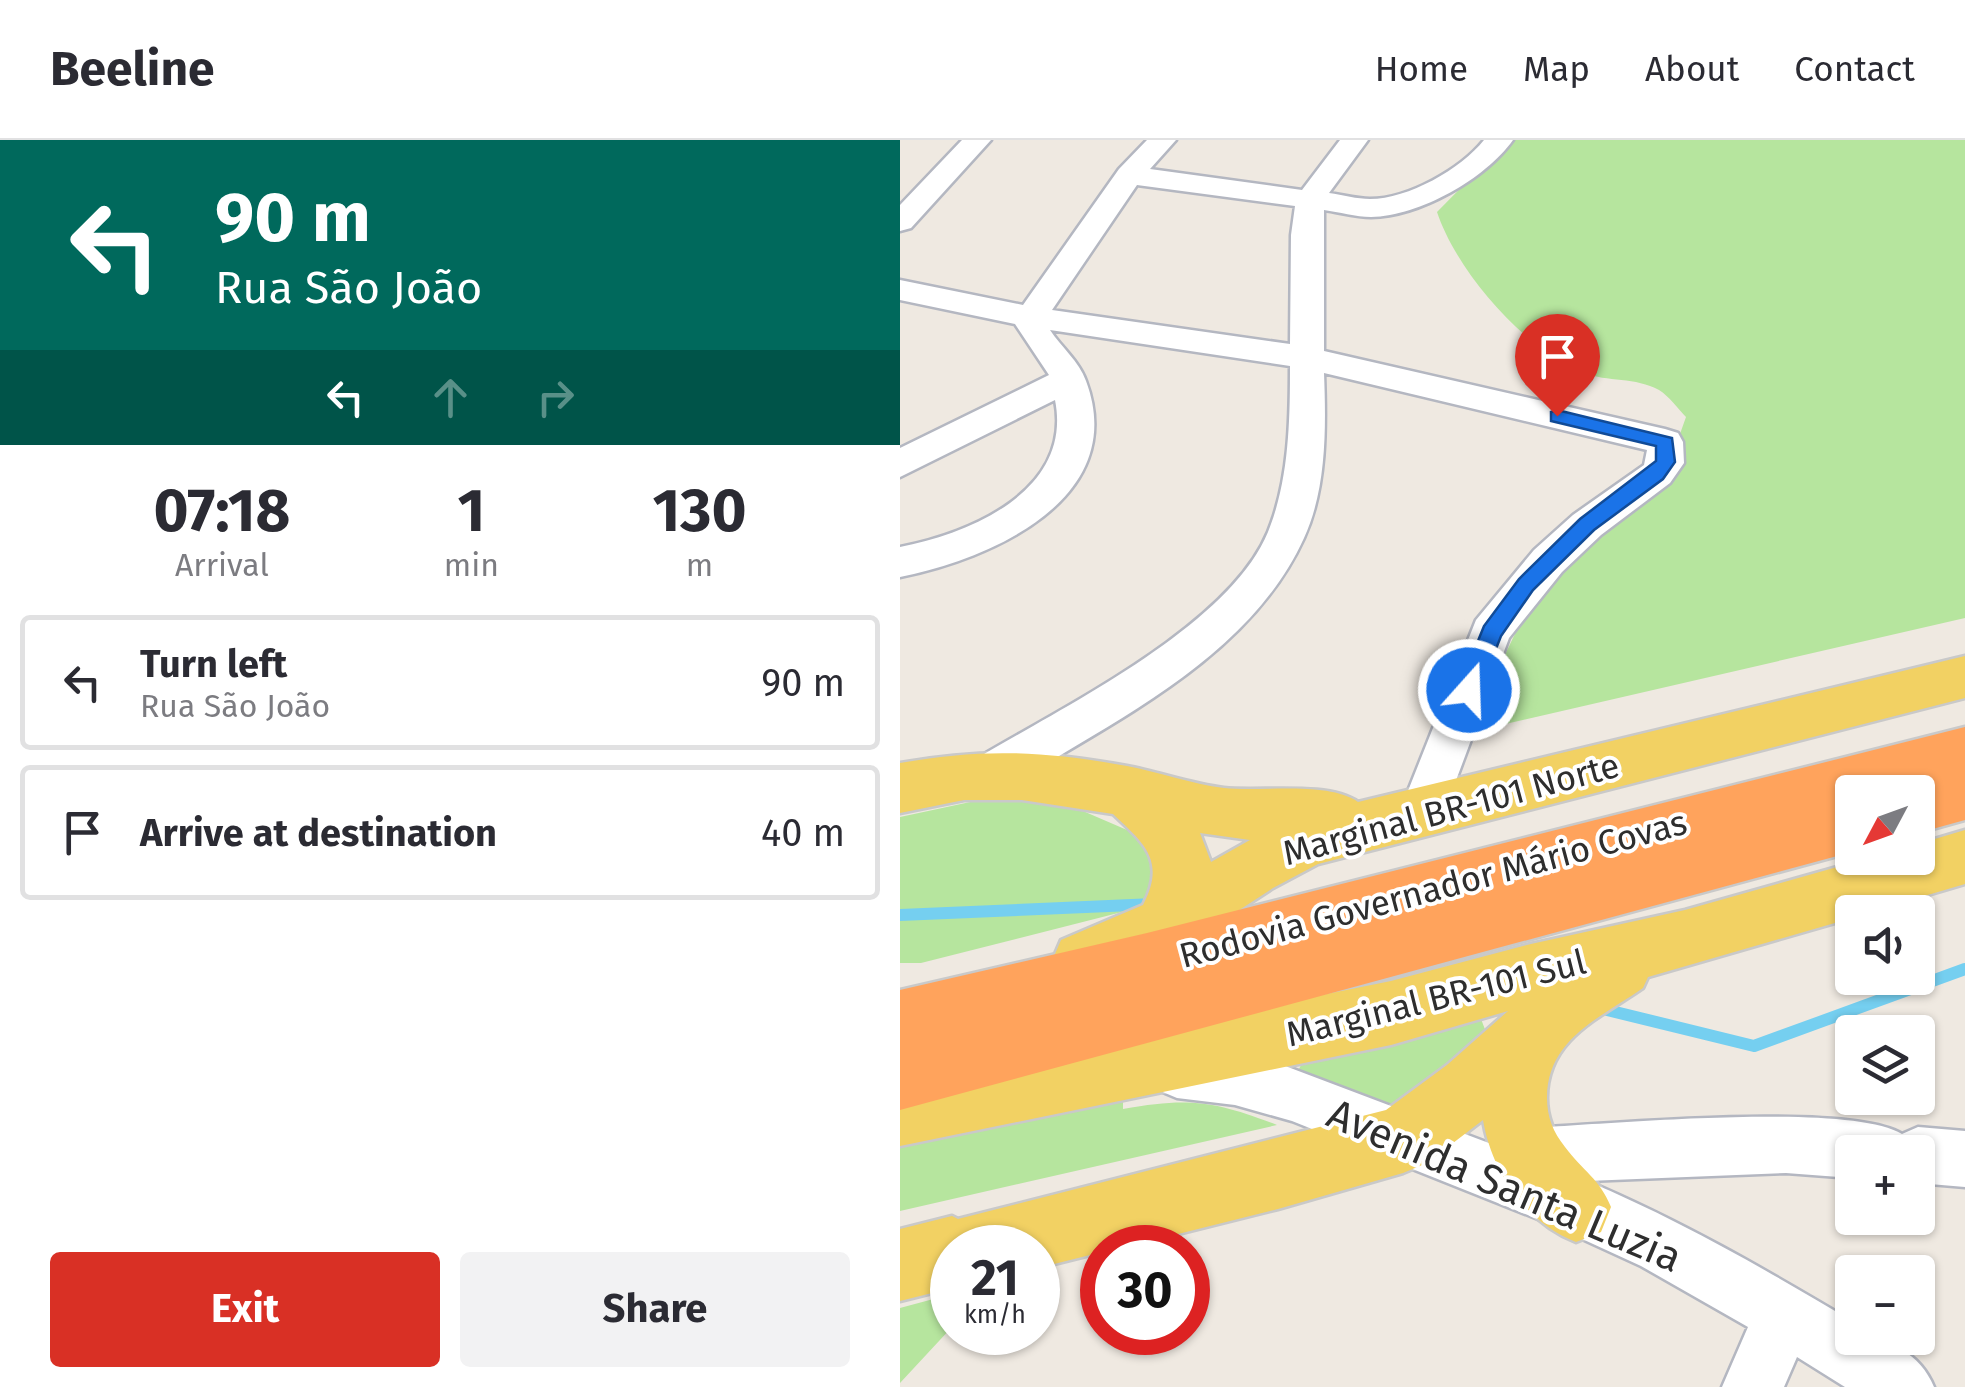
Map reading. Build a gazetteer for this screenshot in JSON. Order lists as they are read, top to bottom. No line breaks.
{"streets":{"highway":["Rodovia Governador Mário Covas"],"main road":["Marginal BR-101 Norte","Marginal BR-101 Sul"],"street":["Avenida Santa Luzia"]},"crossings":[["Marginal BR-101 Sul","Avenida Santa Luzia"]],"north":"bottom left","page":{"header":"Beeline","nav":["Home","Map","About","Contact"],"turn":["90 m","Rua São João"],"eta":["07:18","Arrival","1","min","130","m"],"list":[{"name":"Turn left","note":"Rua São João","value":"90 m"},{"name":"Arrive at destination","value":"40 m"}],"map_buttons":["+","−"],"speed":"21 km/h","limit":"30","buttons":["Exit","Share"]}}
